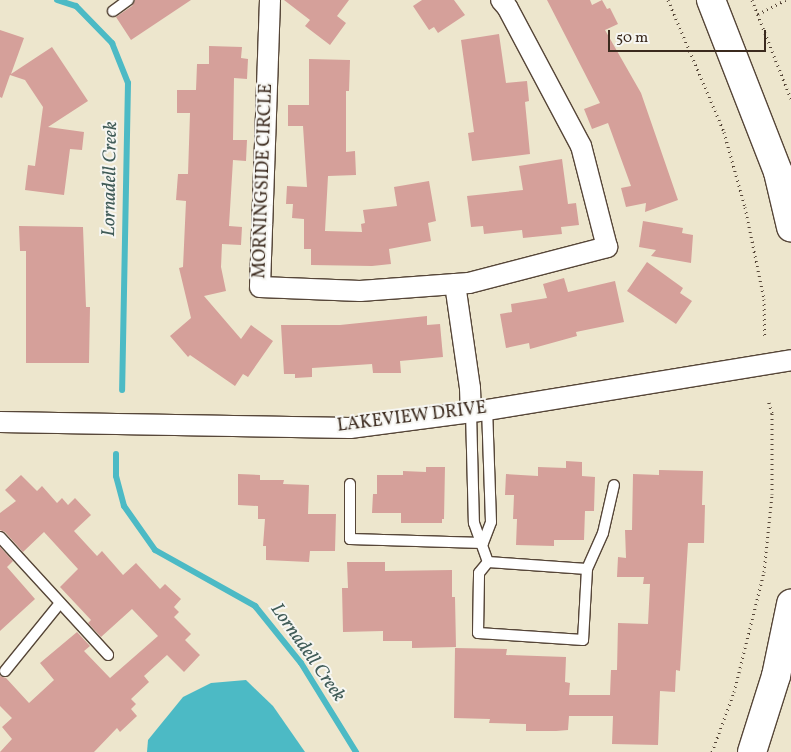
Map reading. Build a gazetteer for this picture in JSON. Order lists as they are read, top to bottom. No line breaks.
{"streets":{"street":["MORNINGSIDE CIRCLE","LAKEVIEW DRIVE"]},"water":["Lornadell Creek"],"scale_bar":"50 m"}
